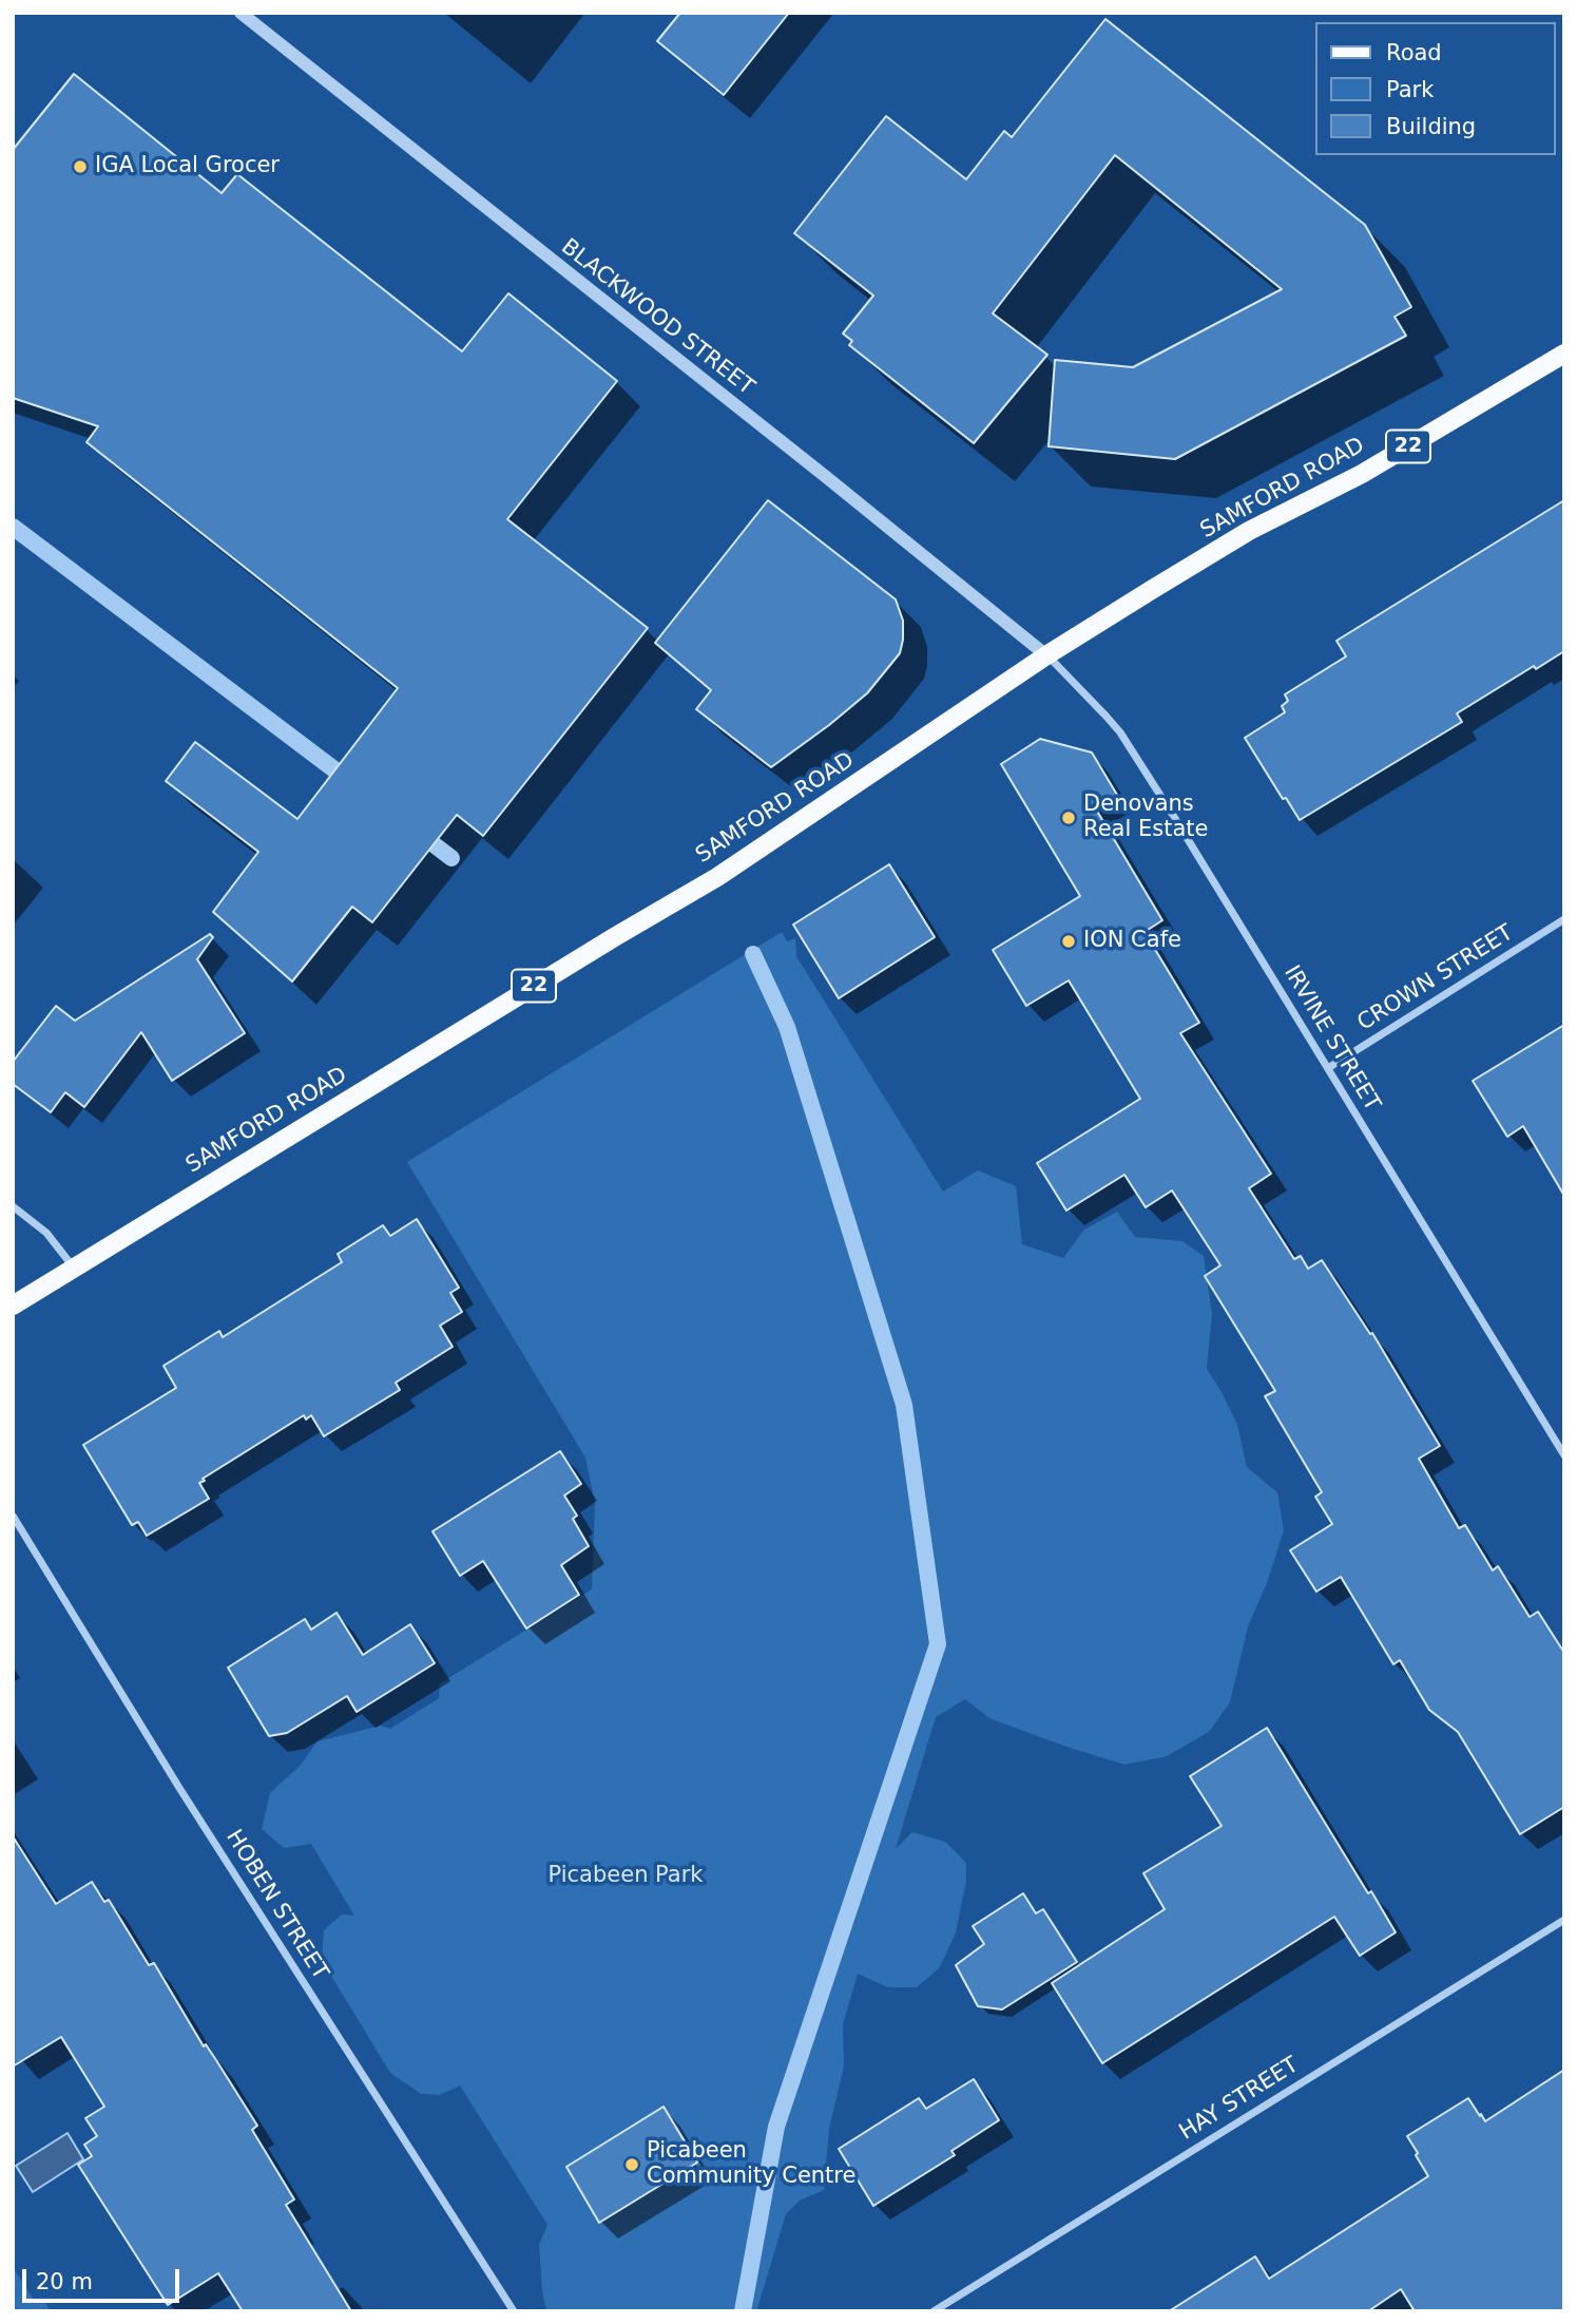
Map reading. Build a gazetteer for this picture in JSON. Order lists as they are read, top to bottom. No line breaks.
{"streets":{"main road":["22","SAMFORD ROAD"],"street":["BLACKWOOD STREET","CROWN STREET","IRVINE STREET","HOBEN STREET","HAY STREET"]},"crossings":[["BLACKWOOD STREET","SAMFORD ROAD"],["BLACKWOOD STREET","IRVINE STREET"],["SAMFORD ROAD","IRVINE STREET"],["CROWN STREET","IRVINE STREET"]],"parks":["Picabeen Park"],"places":["IGA Local Grocer","Denovans Real Estate","ION Cafe","Picabeen Community Centre"],"legend":["Road","Park","Building"],"scale_bar":"20 m"}
